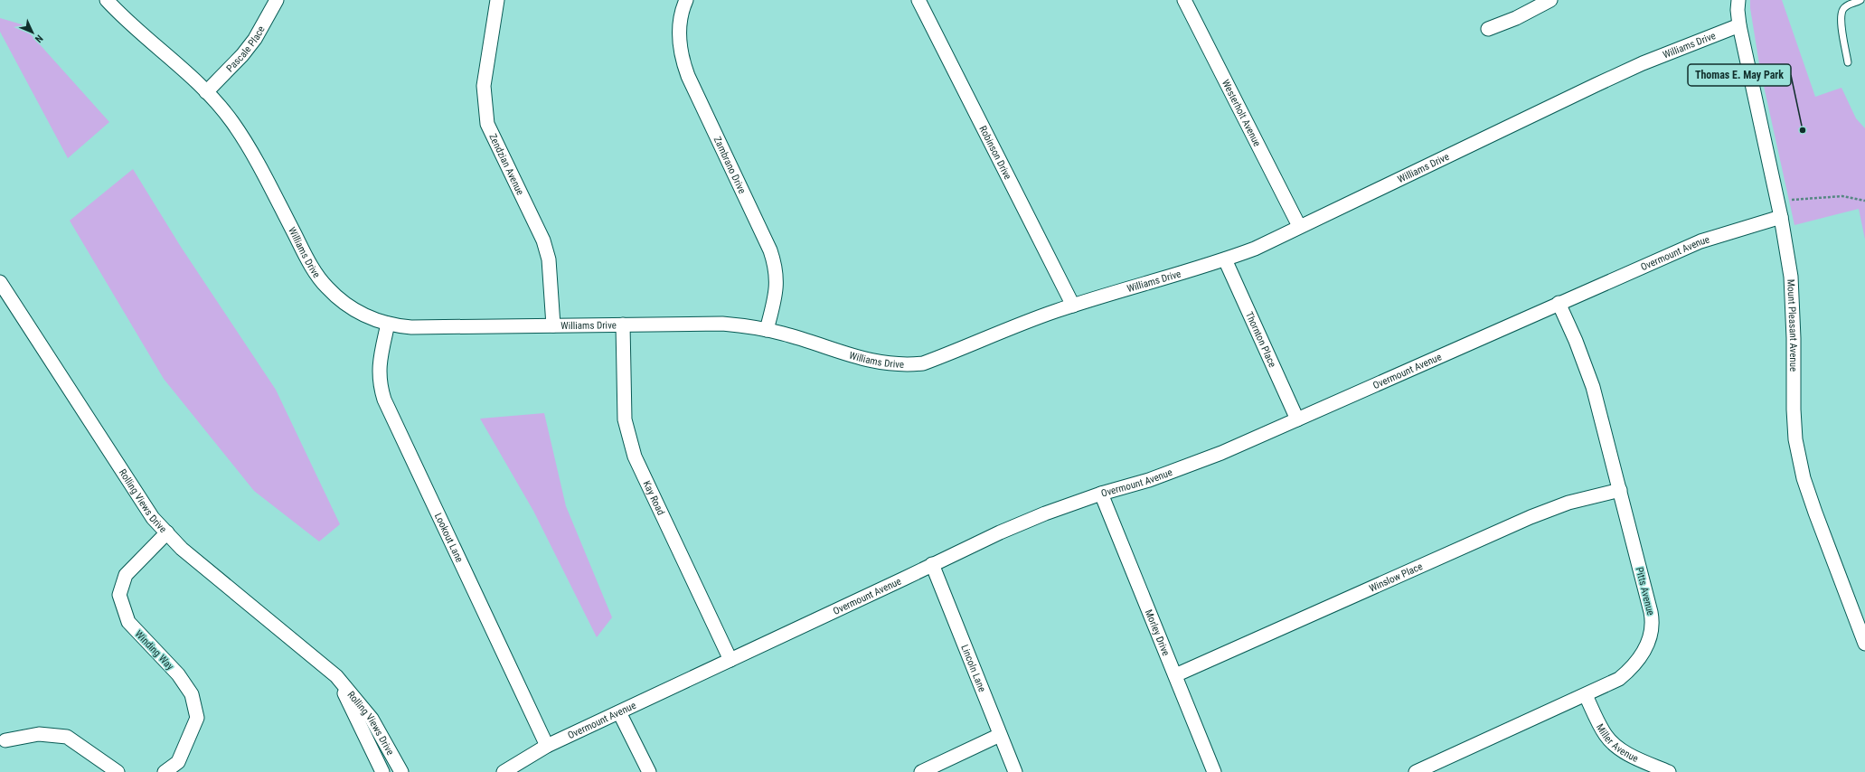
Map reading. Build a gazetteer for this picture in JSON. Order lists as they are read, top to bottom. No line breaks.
{"streets":{"street":["Williams Drive","Pascale Place","Westerholt Avenue","Robinson Drive","Zendzian Avenue","Zambrano Drive","Overmount Avenue","Mount Pleasant Avenue","Thornton Place","Kay Road","Rolling Views Drive","Lookout Lane","Winslow Place","Pitts Avenue","Morley Drive","Winding Way","Lincoln Lane","Miller Avenue"]},"crossings":[["Williams Drive","Pascale Place"],["Williams Drive","Westerholt Avenue"],["Williams Drive","Robinson Drive"],["Williams Drive","Zendzian Avenue"],["Williams Drive","Zambrano Drive"],["Williams Drive","Mount Pleasant Avenue"],["Williams Drive","Thornton Place"],["Williams Drive","Kay Road"],["Williams Drive","Lookout Lane"],["Overmount Avenue","Mount Pleasant Avenue"],["Overmount Avenue","Thornton Place"],["Overmount Avenue","Kay Road"],["Overmount Avenue","Lookout Lane"],["Overmount Avenue","Pitts Avenue"],["Overmount Avenue","Morley Drive"],["Overmount Avenue","Lincoln Lane"],["Rolling Views Drive","Winding Way"],["Winslow Place","Pitts Avenue"],["Winslow Place","Morley Drive"],["Pitts Avenue","Miller Avenue"]],"places":["Thomas E. May Park"],"north":"bottom right"}
